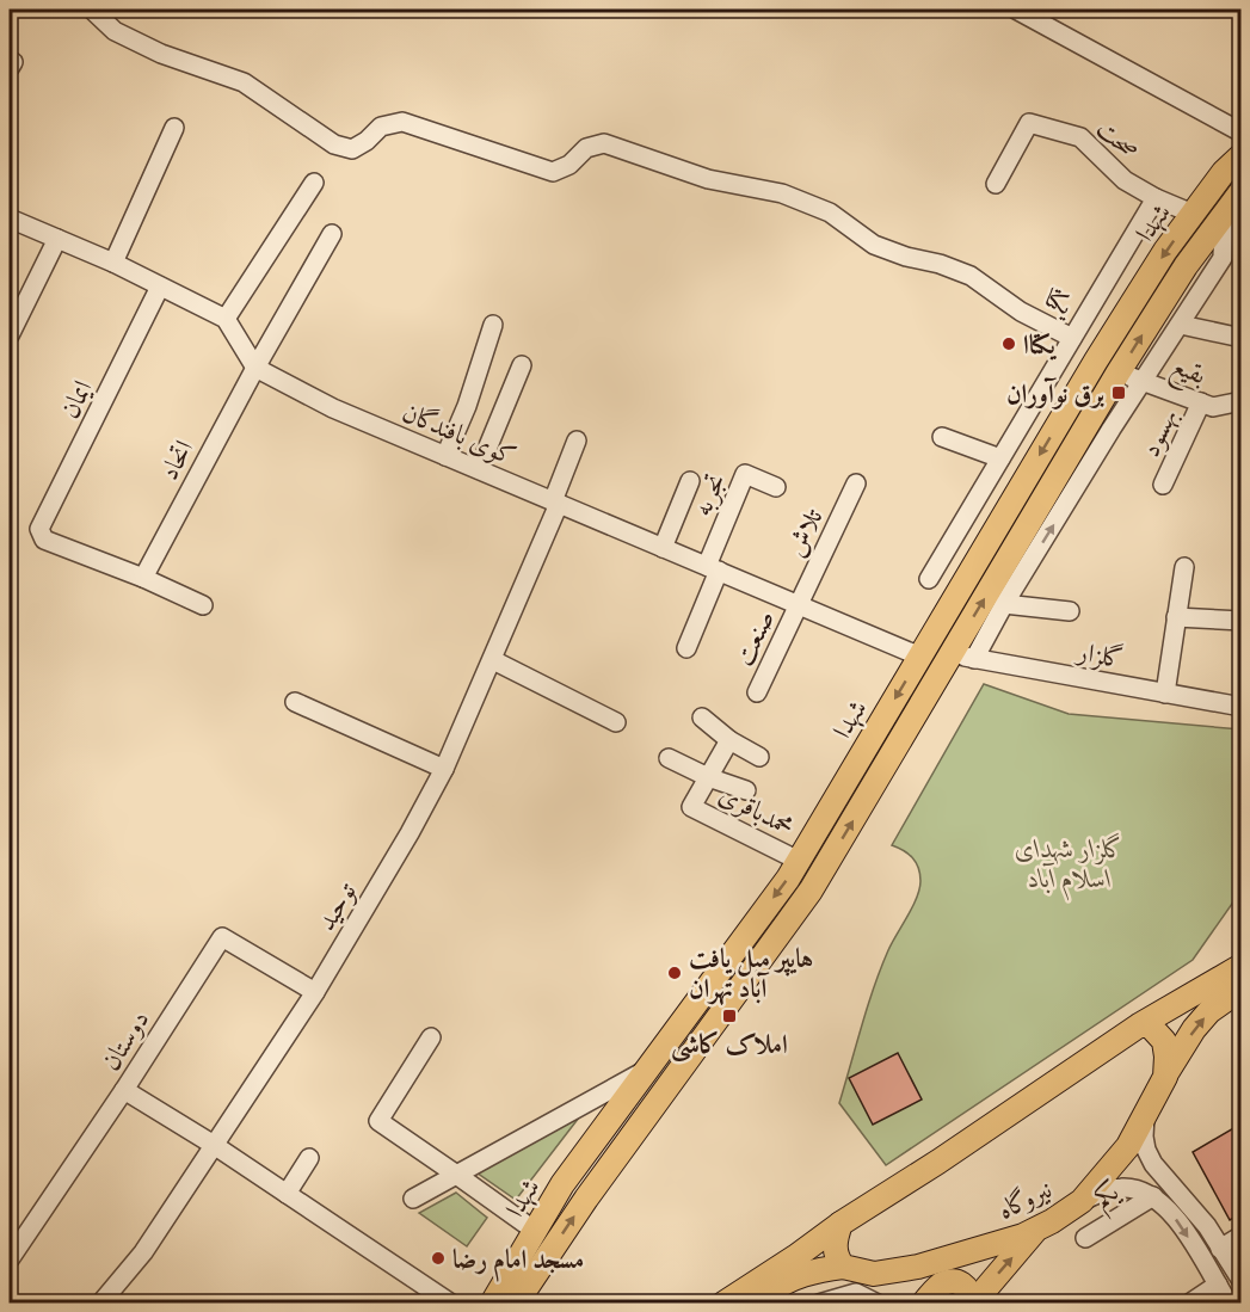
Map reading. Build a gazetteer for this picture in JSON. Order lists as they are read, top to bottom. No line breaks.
{"streets":{"main road":["شهدا","نیروگاه"],"street":["صحت","یکتا","بقیع","ایمان","بهسود","کوی بافندگان","اتحاد","تجربه","تلاش","صنعت","گلزار","محمدباقری","توحید","دوستان","یکم"]},"crossings":[["صحت","شهدا"],["شهدا","بقیع"],["شهدا","کوی بافندگان"],["شهدا","گلزار"],["شهدا","محمدباقری"],["بقیع","بهسود"],["ایمان","اتحاد"],["کوی بافندگان","اتحاد"],["کوی بافندگان","تجربه"],["کوی بافندگان","تلاش"],["کوی بافندگان","صنعت"],["کوی بافندگان","توحید"],["تلاش","صنعت"],["توحید","دوستان"]],"parks":["گلزار شهدای اسلام آباد"],"places":{"other":["یکتاا","هایپر مبل یافت آباد تهران","مسجد امام رضا"],"transit":["برق نوآوران","املاک کاشی"]}}
